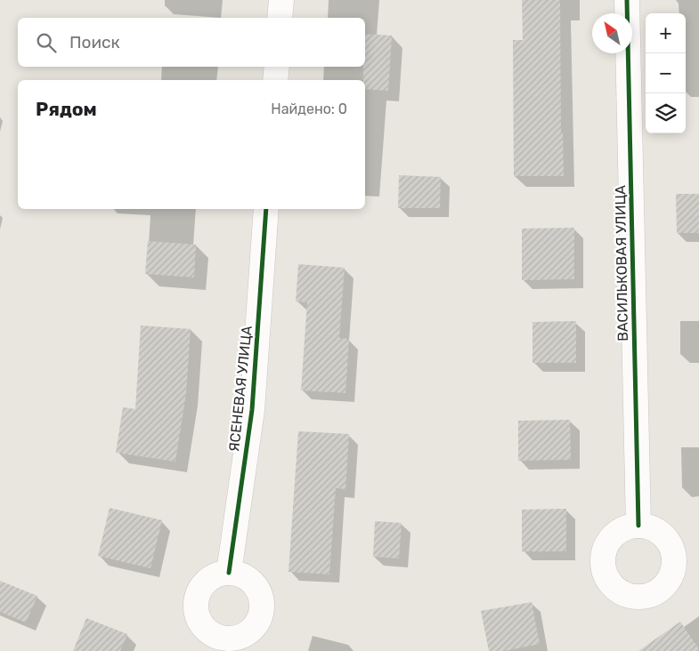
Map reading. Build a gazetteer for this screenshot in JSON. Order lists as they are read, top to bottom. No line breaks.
{"streets":{"street":["ВАСИЛЬКОВАЯ УЛИЦА","ЯСЕНЕВАЯ УЛИЦА"]},"north":"top left","page":{"map_buttons":["+","−"],"search":"Поиск","heading":["Рядом","Найдено: 0"]}}
